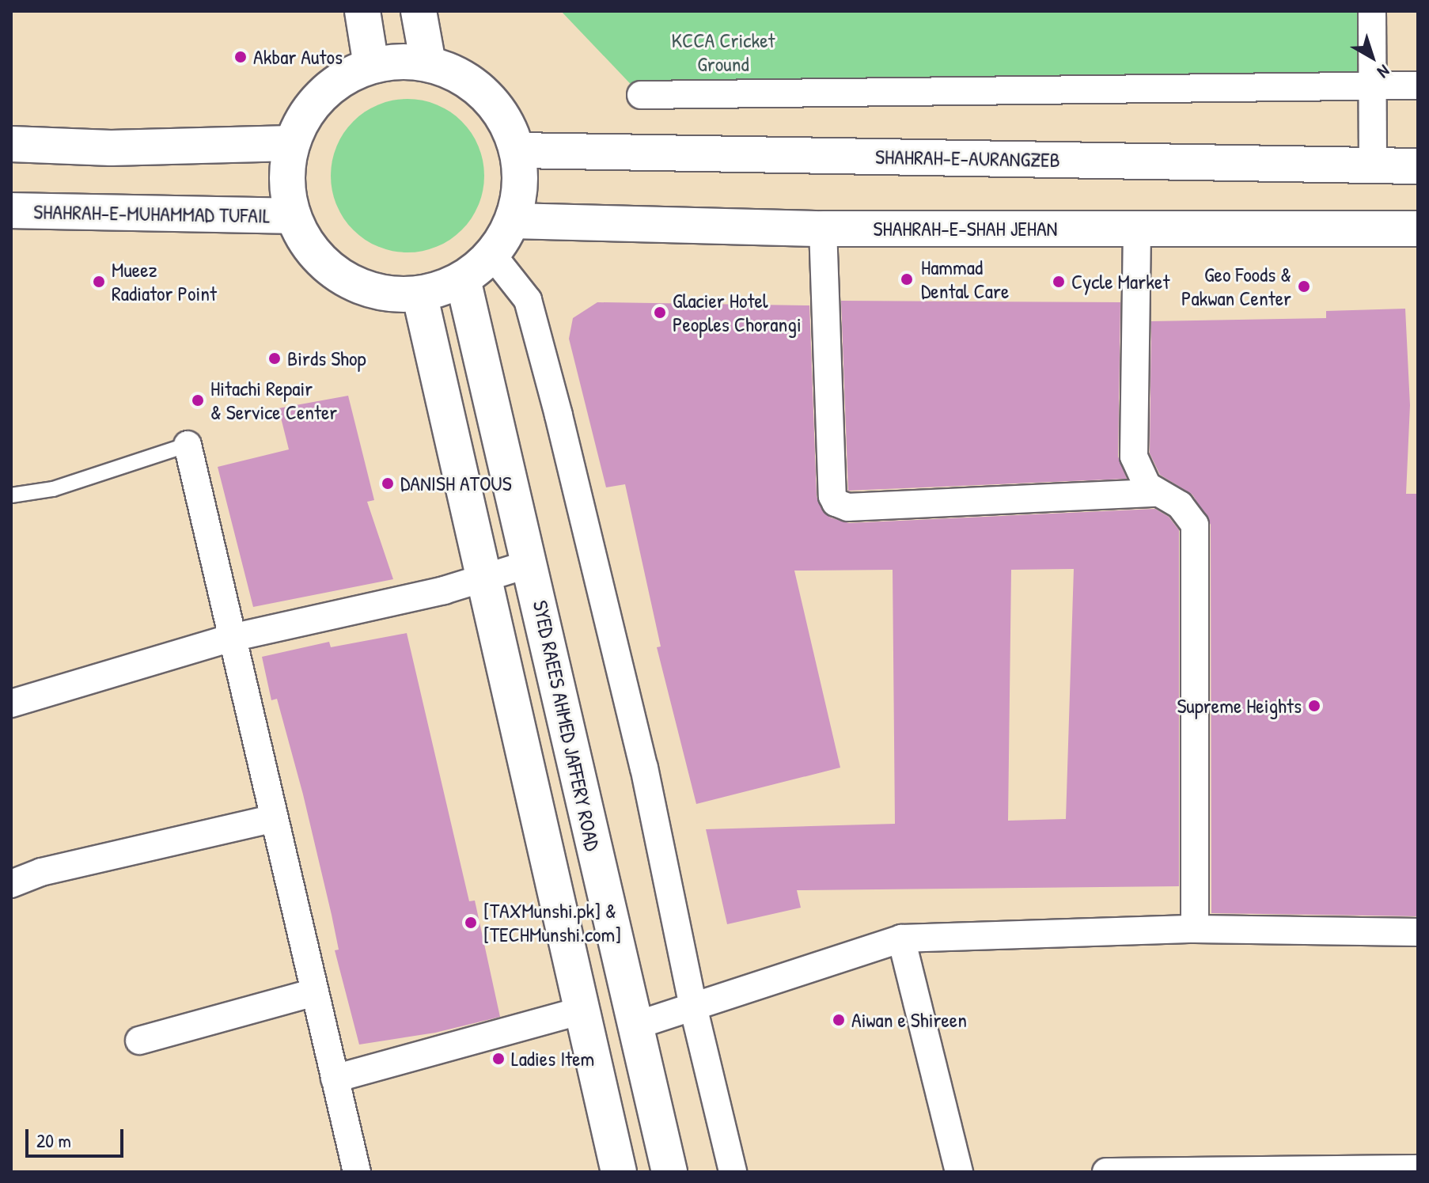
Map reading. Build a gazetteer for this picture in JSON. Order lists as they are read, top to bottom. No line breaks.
{"streets":{"main road":["SHAHRAH-E-AURANGZEB","SHAHRAH-E-MUHAMMAD TUFAIL","SHAHRAH-E-SHAH JEHAN","SYED RAEES AHMED JAFFERY ROAD"]},"parks":["KCCA Cricket Ground"],"places":["Akbar Autos","Hammad Dental Care","Mueez Radiator Point","Cycle Market","Geo Foods & Pakwan Center","Glacier Hotel Peoples Chorangi","Birds Shop","Hitachi Repair & Service Center","DANISH ATOUS","Supreme Heights","[TAXMunshi.pk] & [TECHMunshi.com]","Aiwan e Shireen","Ladies Item"],"scale_bar":"20 m","north":"bottom right"}
